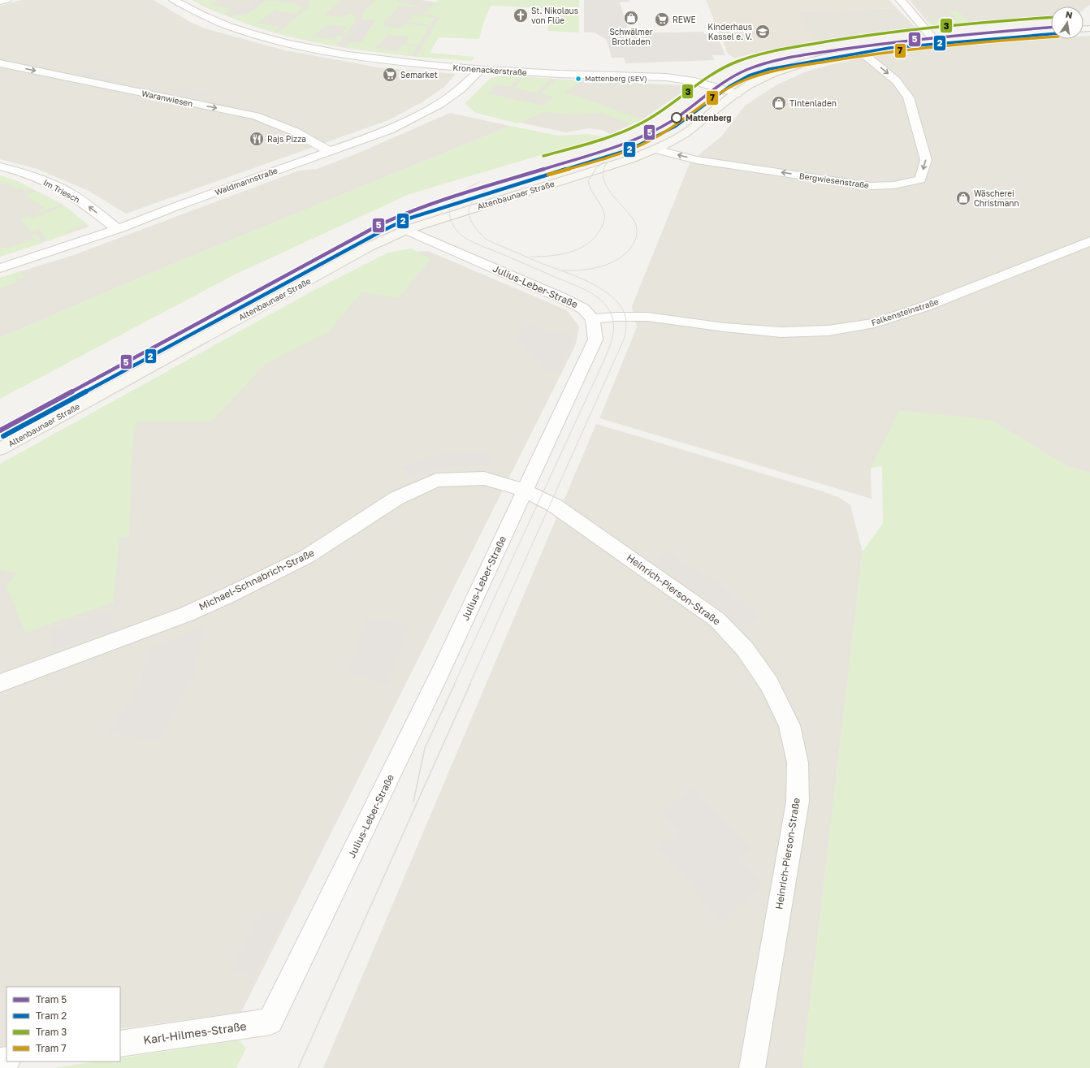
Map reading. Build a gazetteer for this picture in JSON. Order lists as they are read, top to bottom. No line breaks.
{"streets":{"main road":["Altenbaunaer Straße"],"street":["Kronenackerstraße","Waranwiesen","Bergwiesenstraße","Waldmannstraße","Im Triesch","Julius-Leber-Straße","Falkensteinstraße","Michael-Schnabrich-Straße","Heinrich-Pierson-Straße","Karl-Hilmes-Straße"]},"crossings":[["Kronenackerstraße","Waldmannstraße"],["Kronenackerstraße","Altenbaunaer Straße"],["Waranwiesen","Waldmannstraße"],["Bergwiesenstraße","Altenbaunaer Straße"],["Waldmannstraße","Im Triesch"],["Altenbaunaer Straße","Julius-Leber-Straße"],["Julius-Leber-Straße","Falkensteinstraße"],["Julius-Leber-Straße","Michael-Schnabrich-Straße"],["Julius-Leber-Straße","Heinrich-Pierson-Straße"],["Julius-Leber-Straße","Karl-Hilmes-Straße"],["Michael-Schnabrich-Straße","Heinrich-Pierson-Straße"]],"one_way":["Waranwiesen","Im Triesch"],"places":{"church":["St. Nikolaus von Flüe"],"shop":["Schwälmer Brotladen","Tintenladen","Wäscherei Christmann"],"supermarket":["REWE","Semarket"],"school or university":["Kinderhaus Kassel e. V."],"other":["Mattenberg (SEV)","Mattenberg"],"restaurant":["Rajs Pizza"]},"lines":["tram line 3","tram line 5","tram line 2","tram line 7"],"legend":["Tram 5","Tram 2","Tram 3","Tram 7"],"north":"top"}
